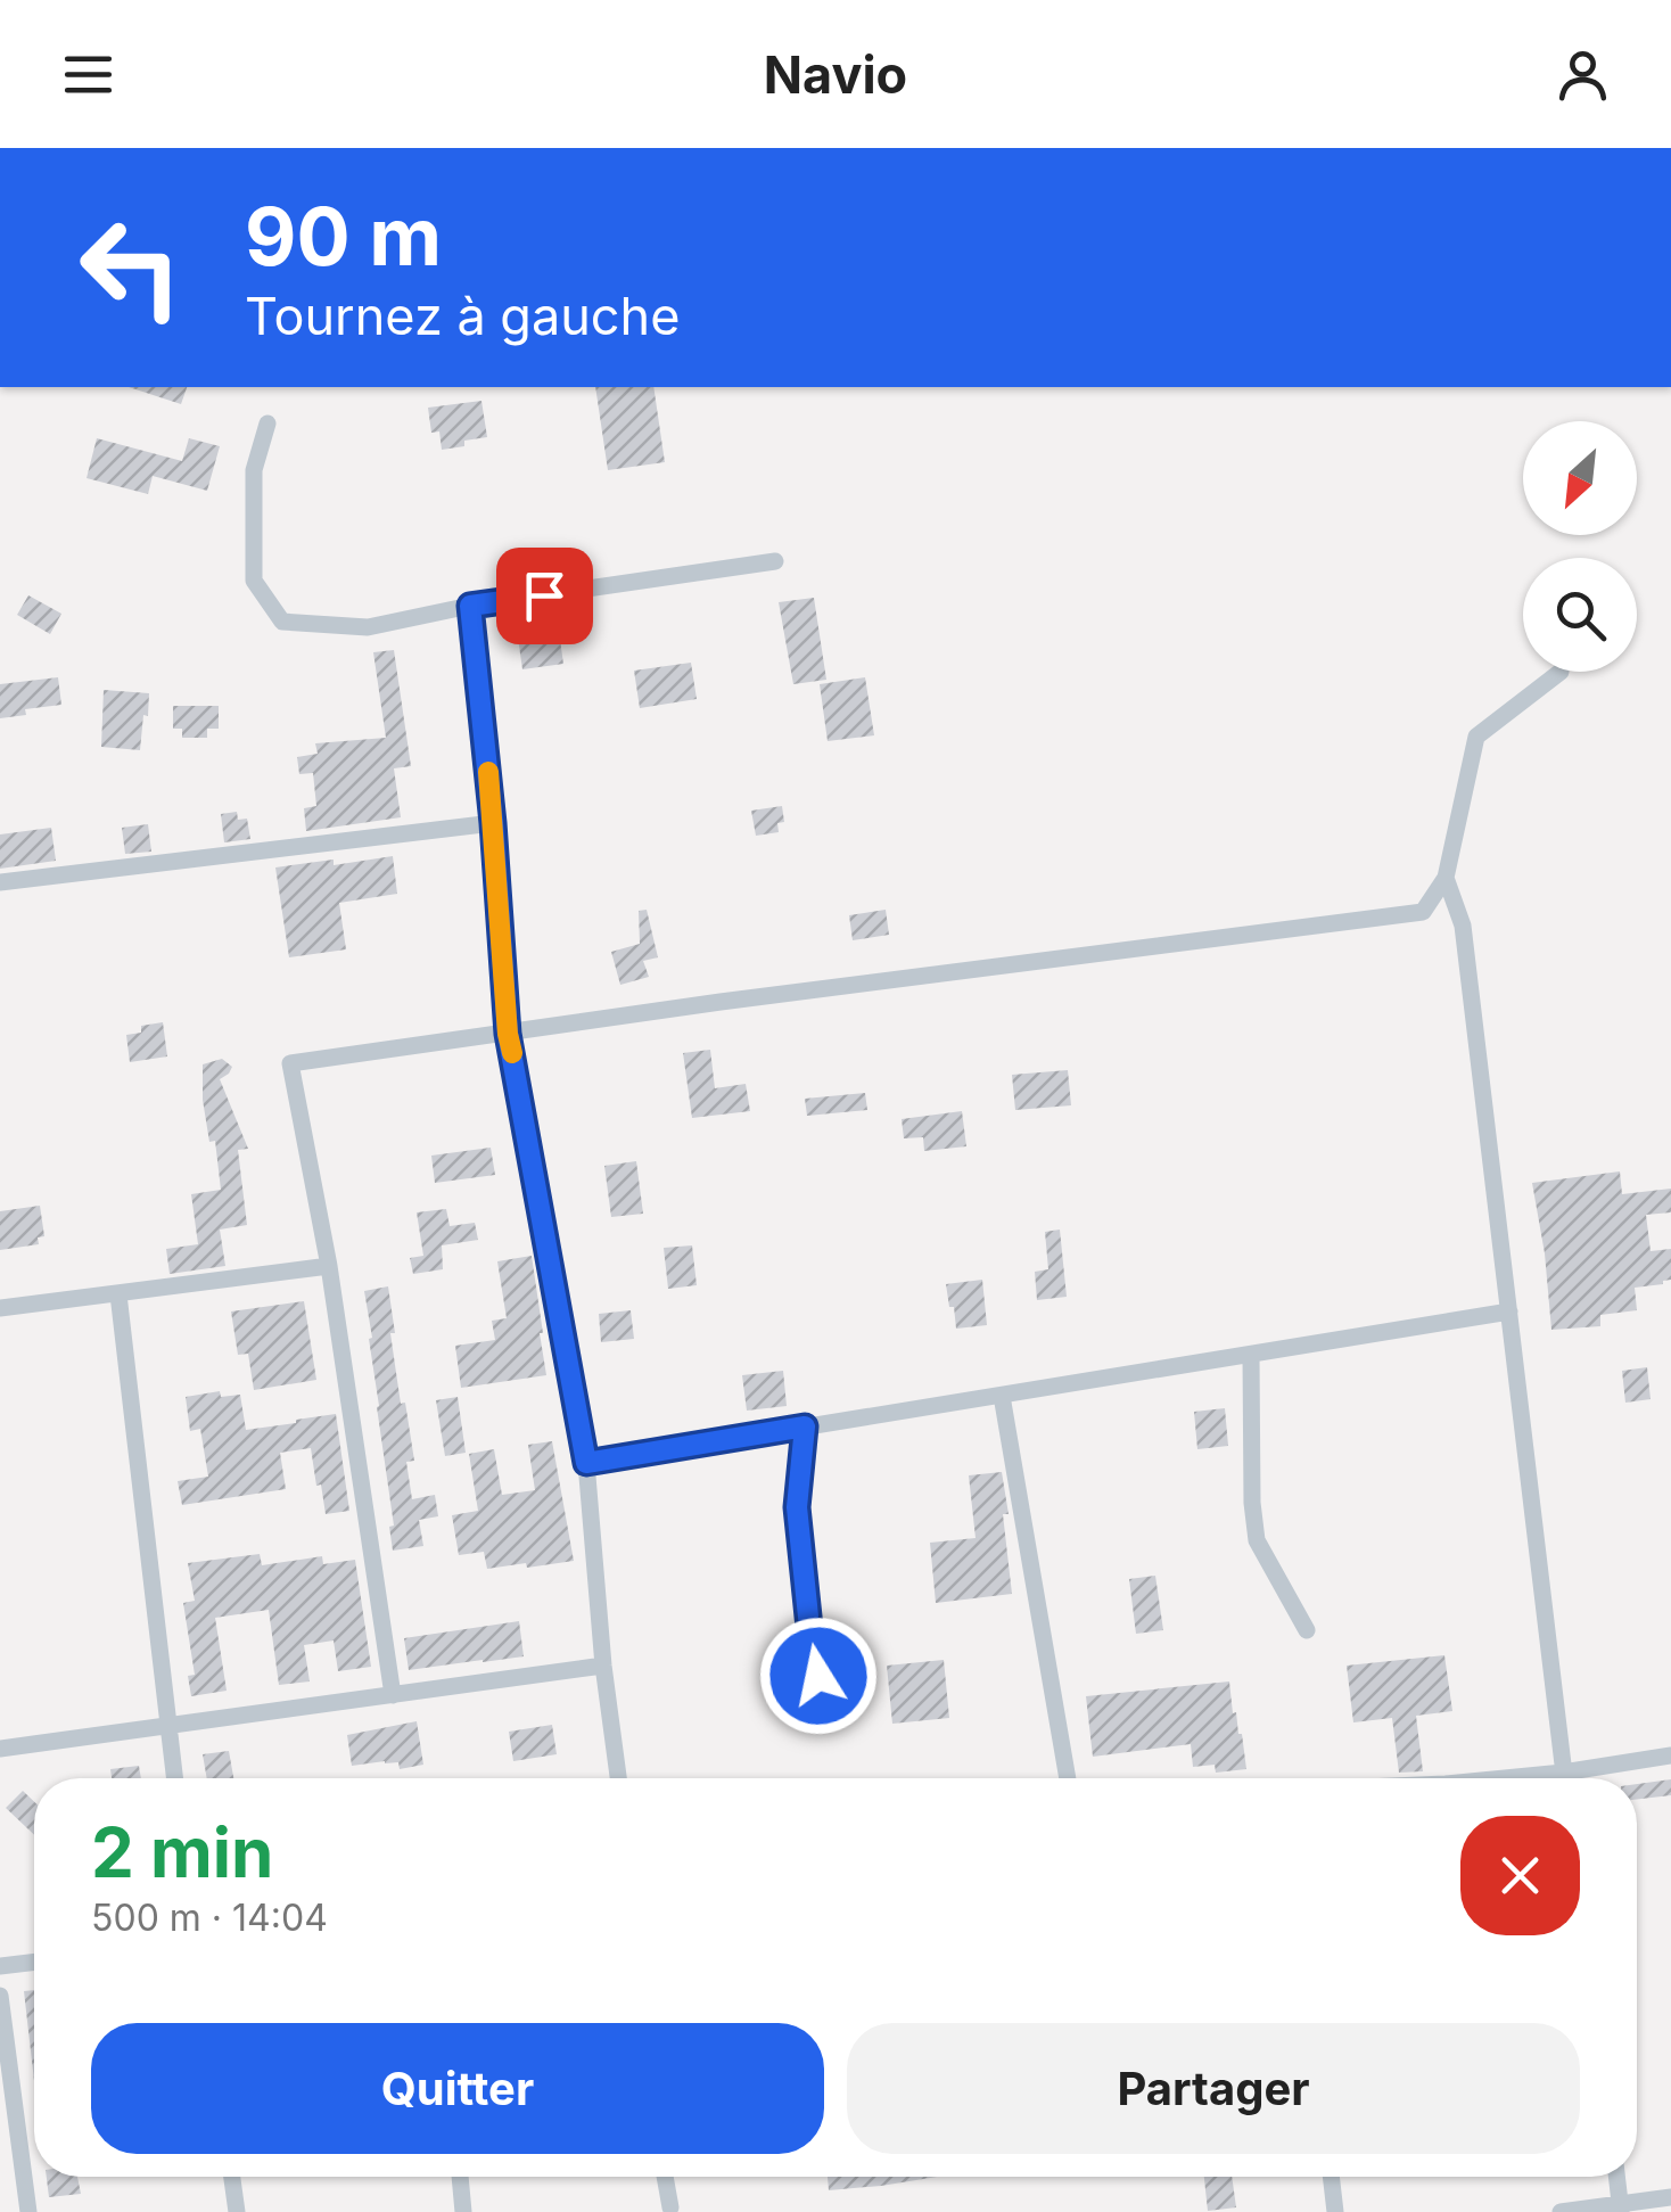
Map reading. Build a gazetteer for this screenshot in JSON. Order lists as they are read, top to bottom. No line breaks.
{"north":"bottom left","page":{"header":"Navio","turn":["90 m","Tournez à gauche"],"heading":["2 min","500 m · 14:04"],"buttons":["Quitter","Partager"]}}
